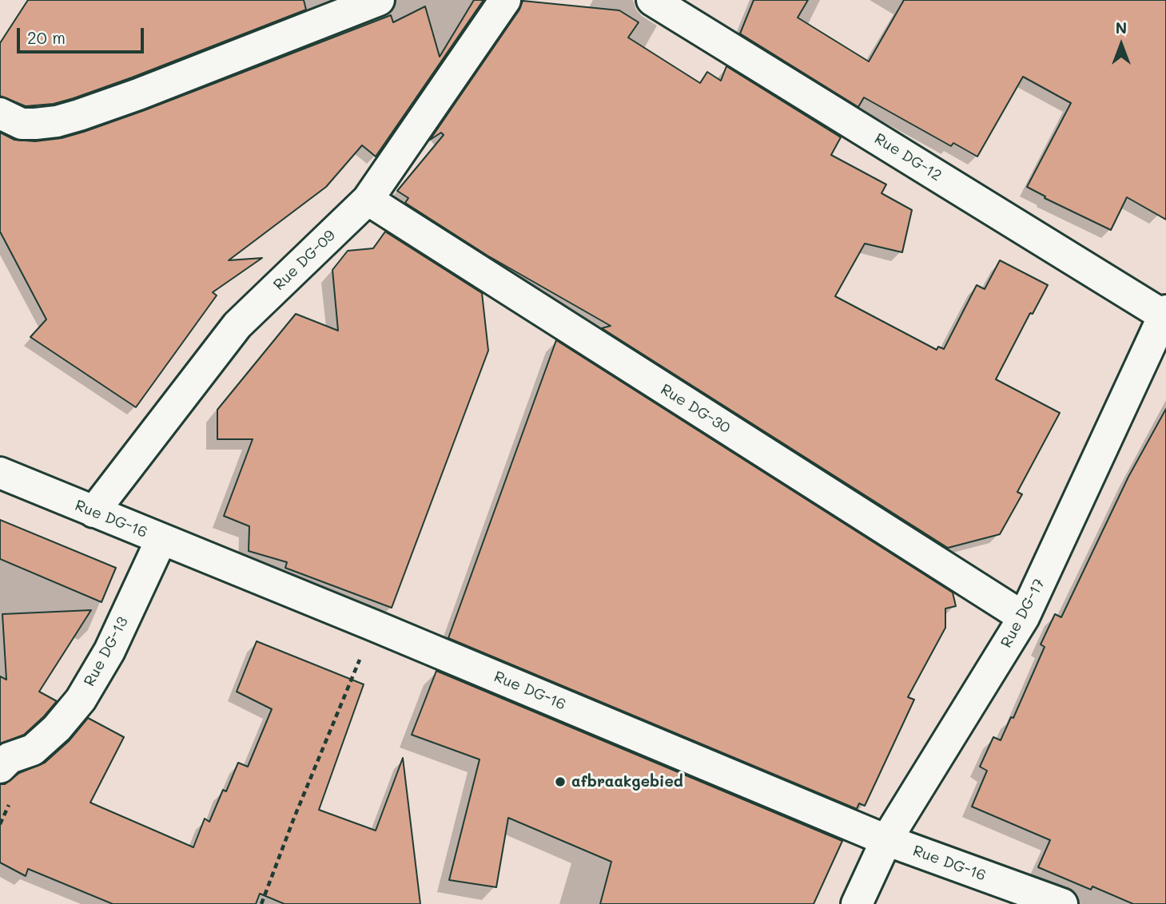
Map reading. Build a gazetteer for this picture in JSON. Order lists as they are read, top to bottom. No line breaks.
{"streets":{"street":["Rue DG-12","Rue DG-09","Rue DG-30","Rue DG-16","Rue DG-17","Rue DG-13"]},"crossings":[["Rue DG-12","Rue DG-17"],["Rue DG-09","Rue DG-30"],["Rue DG-09","Rue DG-16"],["Rue DG-30","Rue DG-17"],["Rue DG-16","Rue DG-17"],["Rue DG-16","Rue DG-13"]],"places":["afbraakgebied"],"scale_bar":"20 m","north":"top"}
